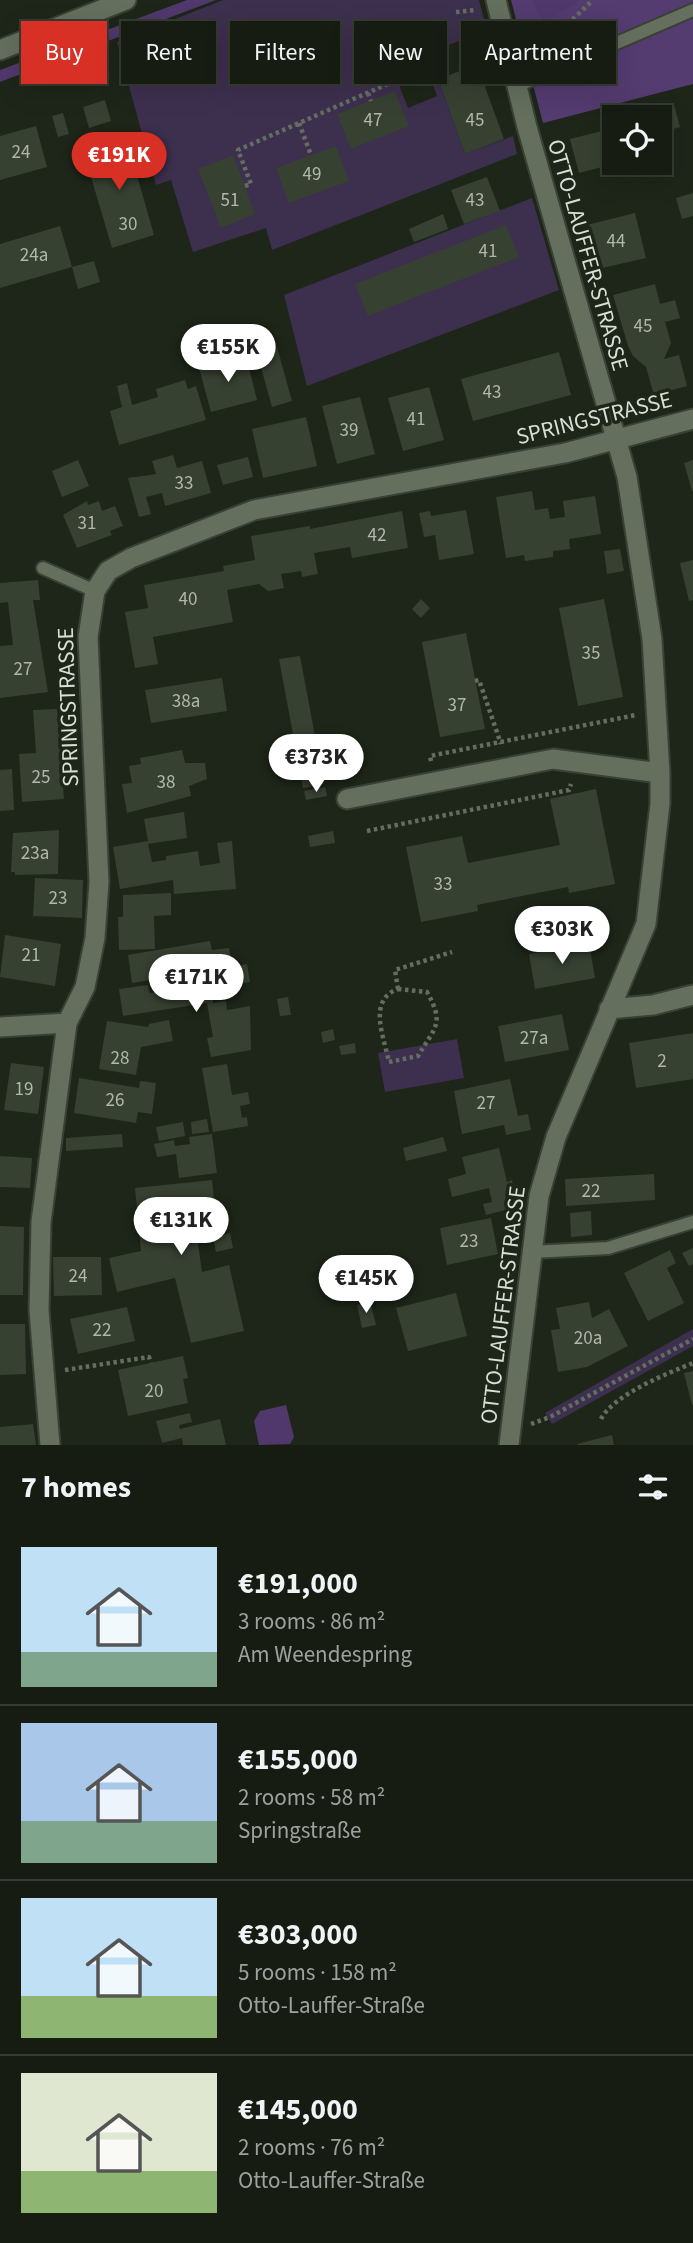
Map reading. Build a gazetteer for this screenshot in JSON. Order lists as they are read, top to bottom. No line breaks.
{"streets":{"street":["OTTO-LAUFFER-STRASSE","SPRINGSTRASSE"]},"crossings":[["OTTO-LAUFFER-STRASSE","SPRINGSTRASSE"]],"house_numbers":["47","45","24","49","51","43","30","44","41","24a","45","43","41","39","33","31","42","40","35","27","38a","37","25","38","23a","33","23","21","27a","28","2","19","26","27","22","23","24","22","20a","20"],"page":{"chip":["Buy","Rent","Filters","New","Apartment"],"price":["€191K","€155K","€373K","€303K","€171K","€131K","€145K"],"heading":"7 homes","list":[{"name":"€191,000","note":"3 rooms · 86 m² · Am Weendespring"},{"name":"€155,000","note":"2 rooms · 58 m² · Springstraße"},{"name":"€303,000","note":"5 rooms · 158 m² · Otto-Lauffer-Straße"},{"name":"€145,000","note":"2 rooms · 76 m² · Otto-Lauffer-Straße"}]}}
